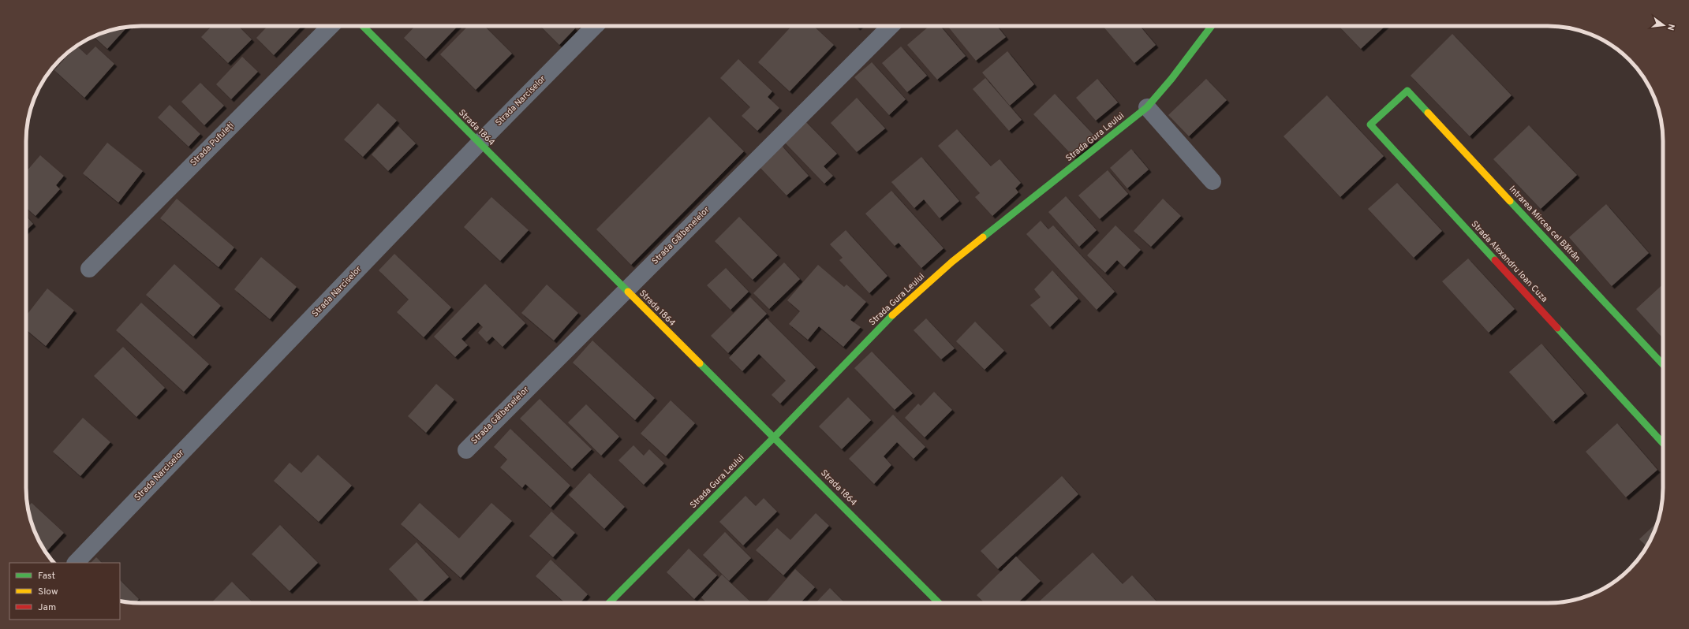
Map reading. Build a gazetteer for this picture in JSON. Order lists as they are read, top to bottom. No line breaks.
{"streets":{"street":["Strada Narciselor","Strada 1864","Strada Gura Leului","Strada Pufuleți","Intrarea Mircea cel Bătrân","Strada Gălbenelelor","Strada Alexandru Ioan Cuza"]},"crossings":[["Strada Narciselor","Strada 1864"],["Strada 1864","Strada Gura Leului"],["Strada 1864","Strada Gălbenelelor"],["Intrarea Mircea cel Bătrân","Strada Alexandru Ioan Cuza"]],"legend":["Fast","Slow","Jam"],"north":"right"}
